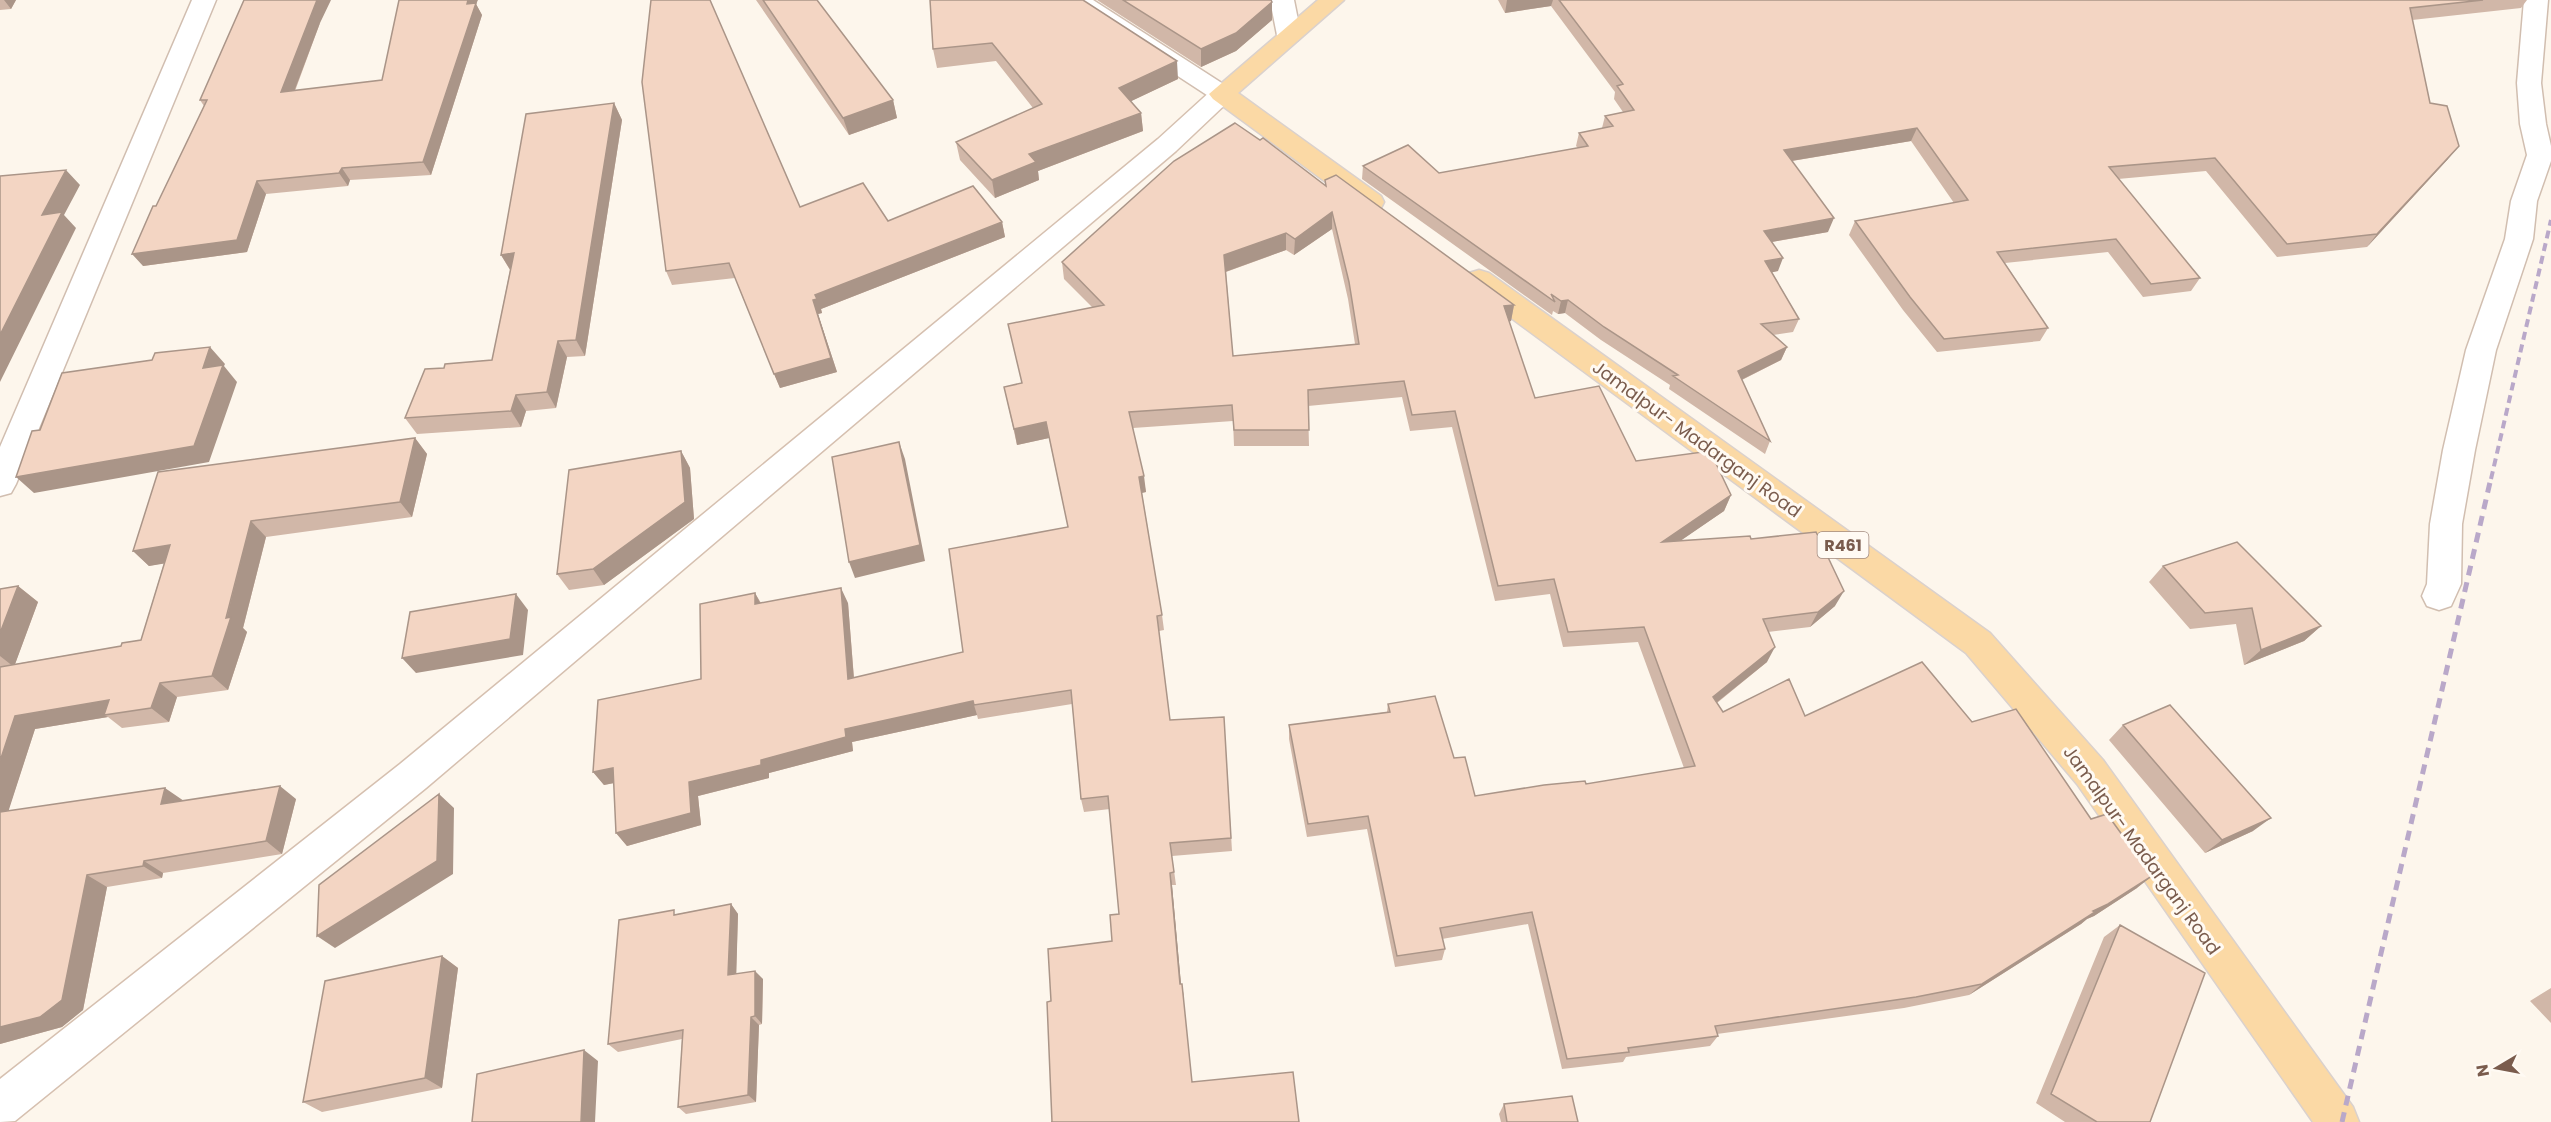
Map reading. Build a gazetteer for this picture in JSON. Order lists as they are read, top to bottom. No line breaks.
{"streets":{"main road":["Jamalpur- Madarganj Road","R461"]},"north":"left"}
